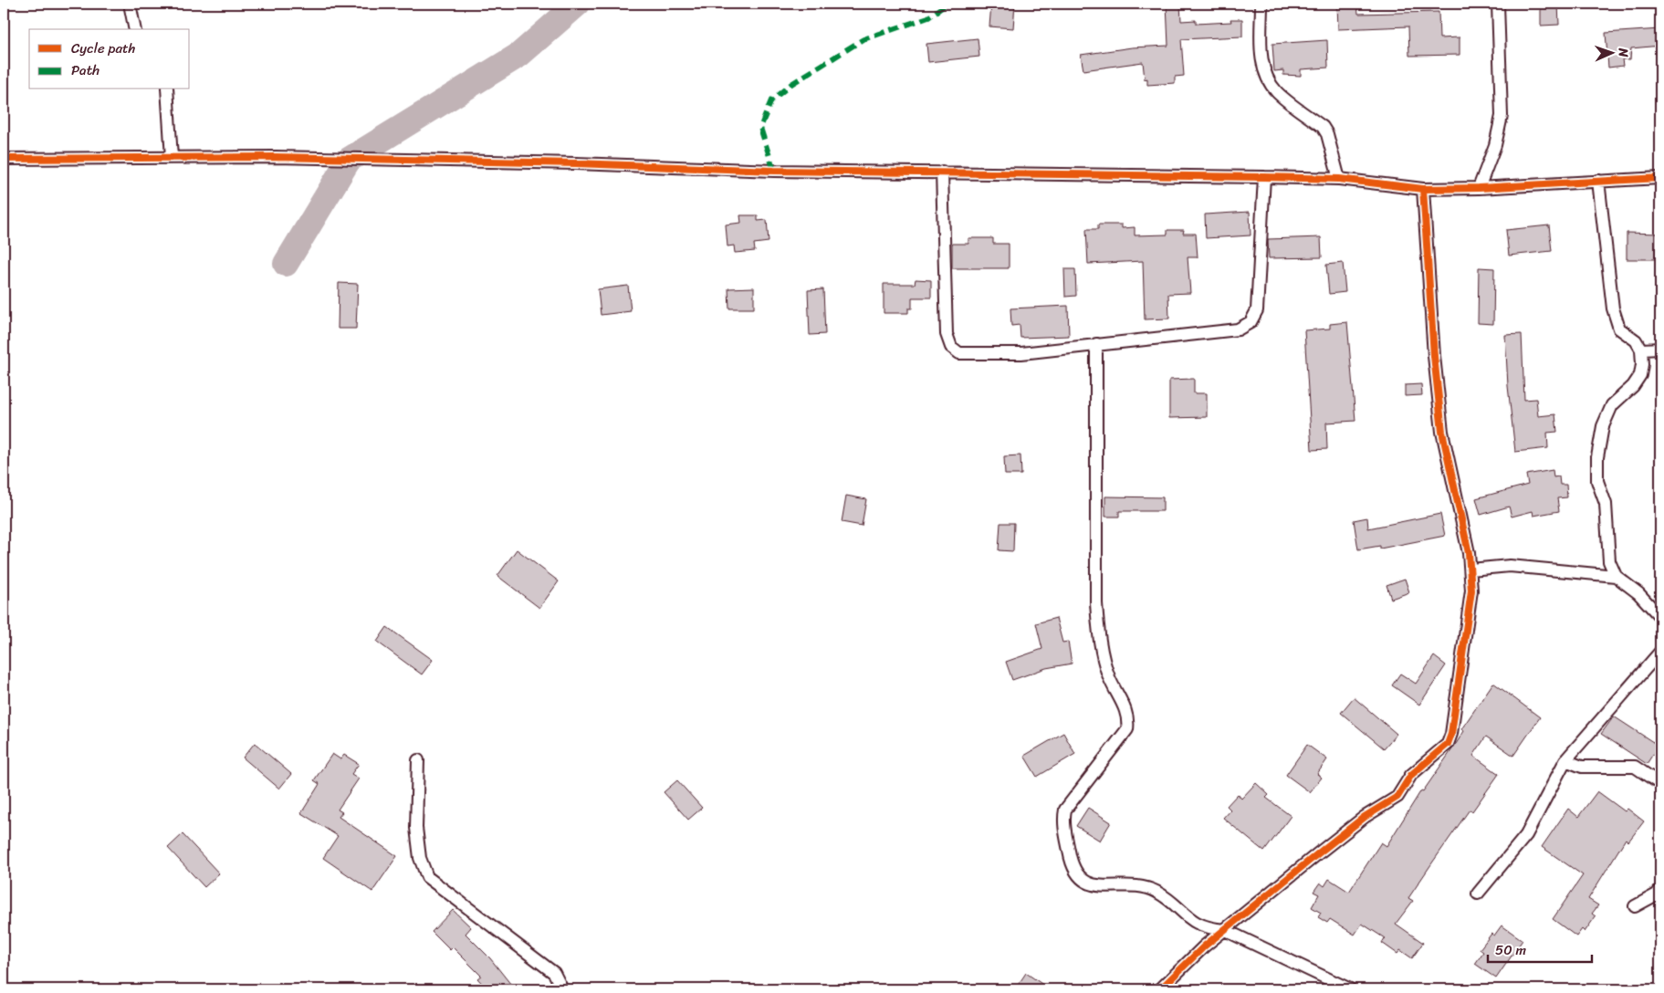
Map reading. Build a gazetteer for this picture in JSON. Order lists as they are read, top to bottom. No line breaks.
{"legend":["Cycle path","Path"],"scale_bar":"50 m","north":"right"}
